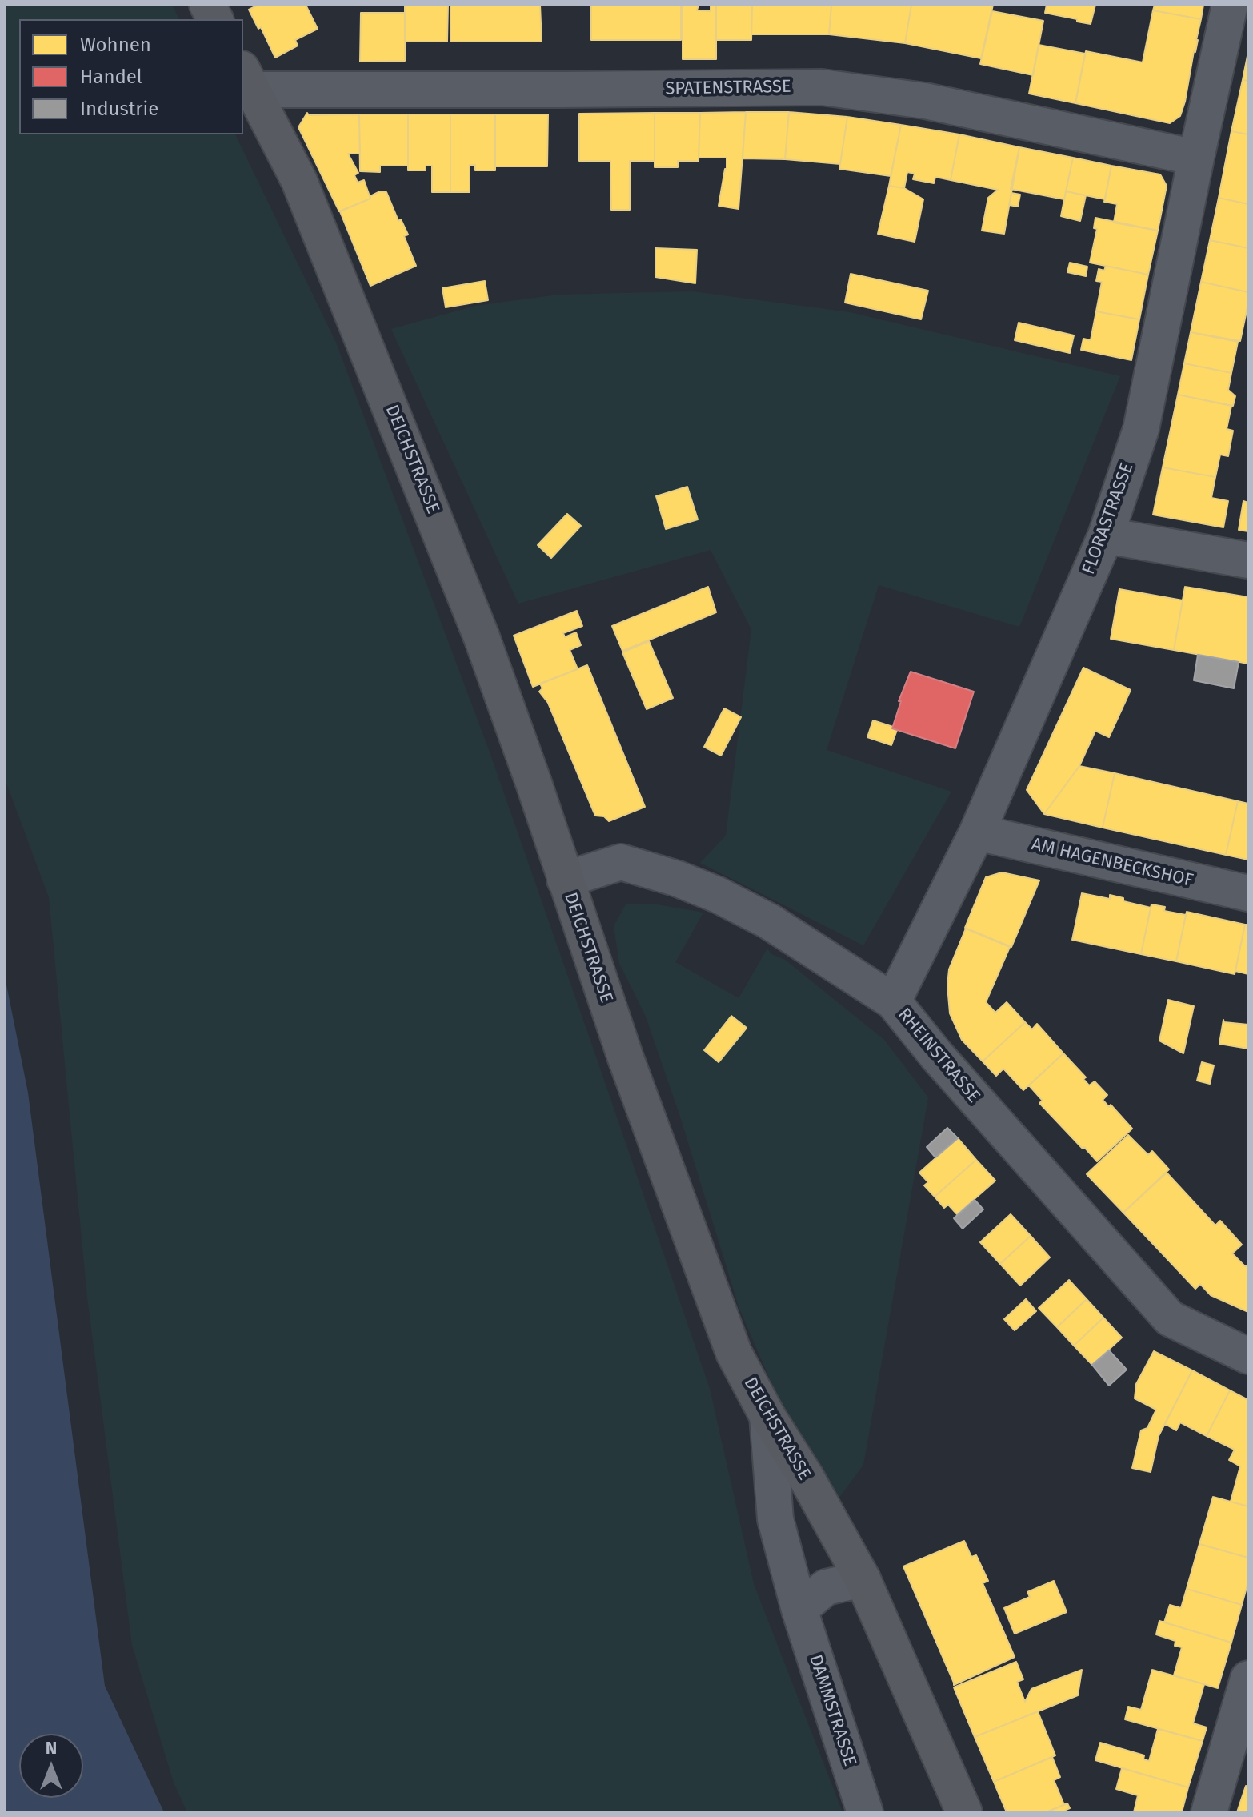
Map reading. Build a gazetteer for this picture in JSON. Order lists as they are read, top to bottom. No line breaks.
{"streets":{"street":["SPATENSTRASSE","DEICHSTRASSE","FLORASTRASSE","AM HAGENBECKSHOF","RHEINSTRASSE","DAMMSTRASSE"]},"crossings":[["SPATENSTRASSE","DEICHSTRASSE"],["SPATENSTRASSE","FLORASTRASSE"],["DEICHSTRASSE","RHEINSTRASSE"],["DEICHSTRASSE","DAMMSTRASSE"],["FLORASTRASSE","AM HAGENBECKSHOF"],["FLORASTRASSE","RHEINSTRASSE"]],"legend":["Wohnen","Handel","Industrie"],"north":"top"}
